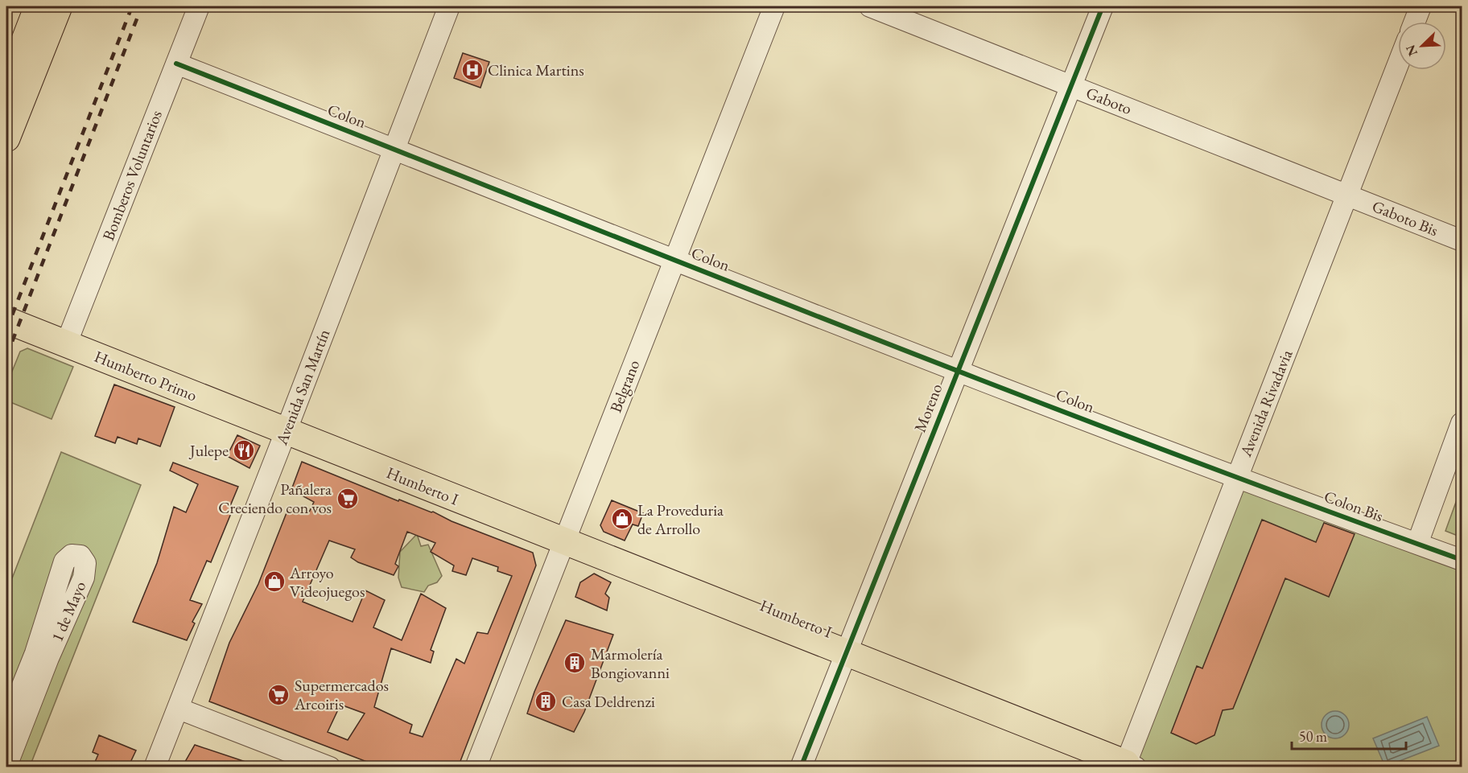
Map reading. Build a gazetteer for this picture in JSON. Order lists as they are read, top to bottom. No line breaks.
{"streets":{"main road":["Humberto Primo","Humberto I"],"street":["Gaboto","Colon","Bomberos Voluntarios","Gaboto Bis","Belgrano","Avenida San Martín","Avenida Rivadavia","Moreno","Colon Bis","1 de Mayo"]},"crossings":[["Gaboto","Gaboto Bis"],["Gaboto","Avenida Rivadavia"],["Gaboto","Moreno"],["Colon","Bomberos Voluntarios"],["Colon","Belgrano"],["Colon","Avenida San Martín"],["Colon","Avenida Rivadavia"],["Colon","Moreno"],["Colon","Colon Bis"],["Bomberos Voluntarios","Humberto Primo"],["Gaboto Bis","Avenida Rivadavia"],["Humberto Primo","Avenida San Martín"],["Humberto Primo","Humberto I"],["Belgrano","Humberto I"],["Avenida San Martín","Humberto I"],["Avenida Rivadavia","Humberto I"],["Avenida Rivadavia","Colon Bis"],["Moreno","Humberto I"]],"places":{"hospital":["Clinica Martins"],"restaurant":["Julepe"],"supermarket":["Pañalera Creciendo con vos","Supermercados Arcoiris"],"shop":["La Proveduria de Arrollo","Arroyo Videojuegos"],"building":["Marmolería Bongiovanni","Casa Deldrenzi"]},"scale_bar":"50 m","north":"bottom left"}
